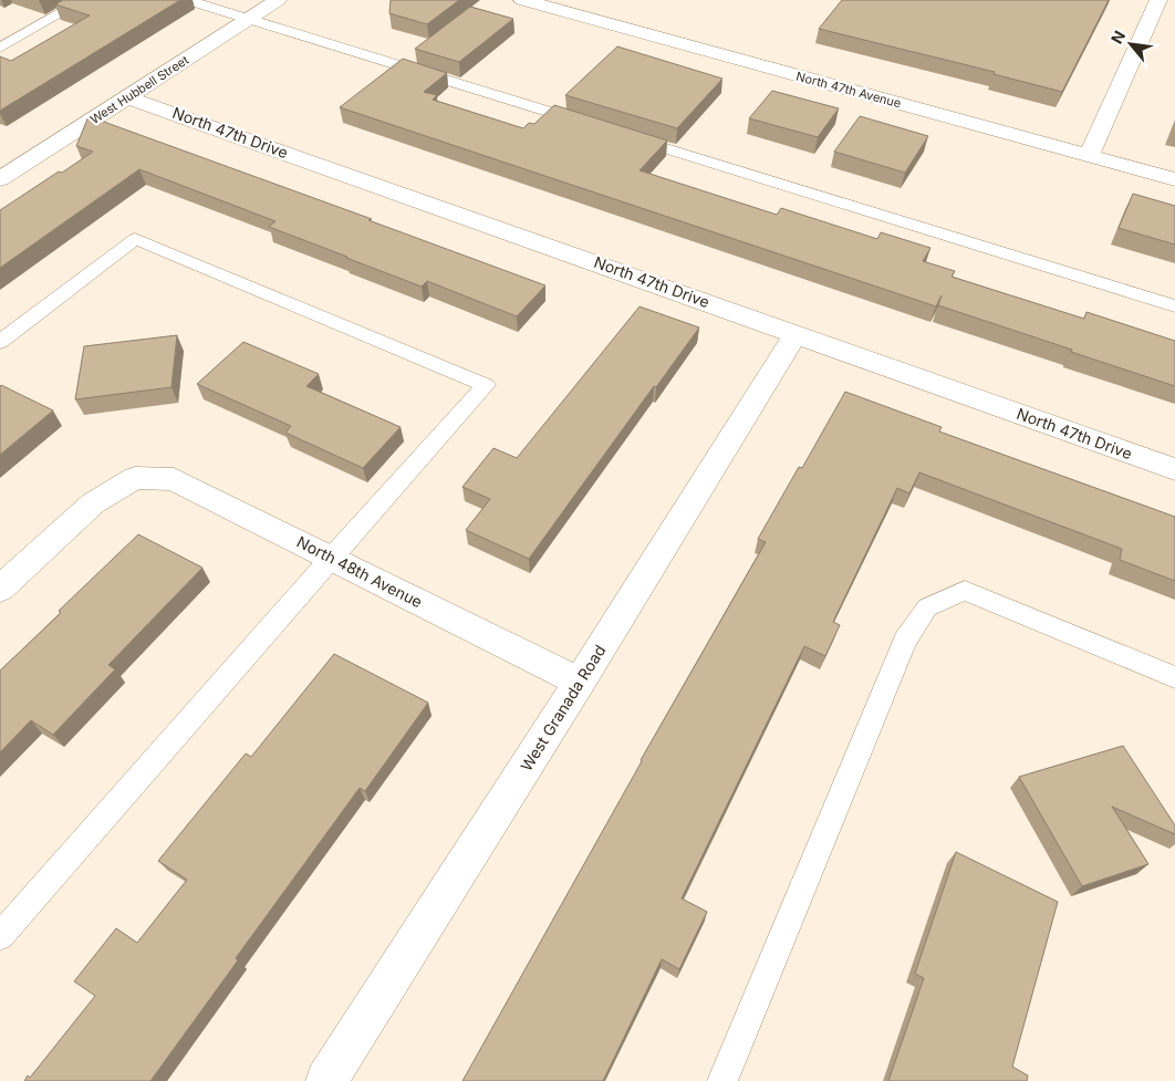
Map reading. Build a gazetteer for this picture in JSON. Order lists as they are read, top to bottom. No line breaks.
{"streets":{"street":["West Hubbell Street","North 47th Avenue","North 47th Drive","North 48th Avenue","West Granada Road"]},"crossings":[["West Hubbell Street","North 47th Drive"],["North 47th Drive","West Granada Road"],["North 48th Avenue","West Granada Road"]],"north":"top left"}
